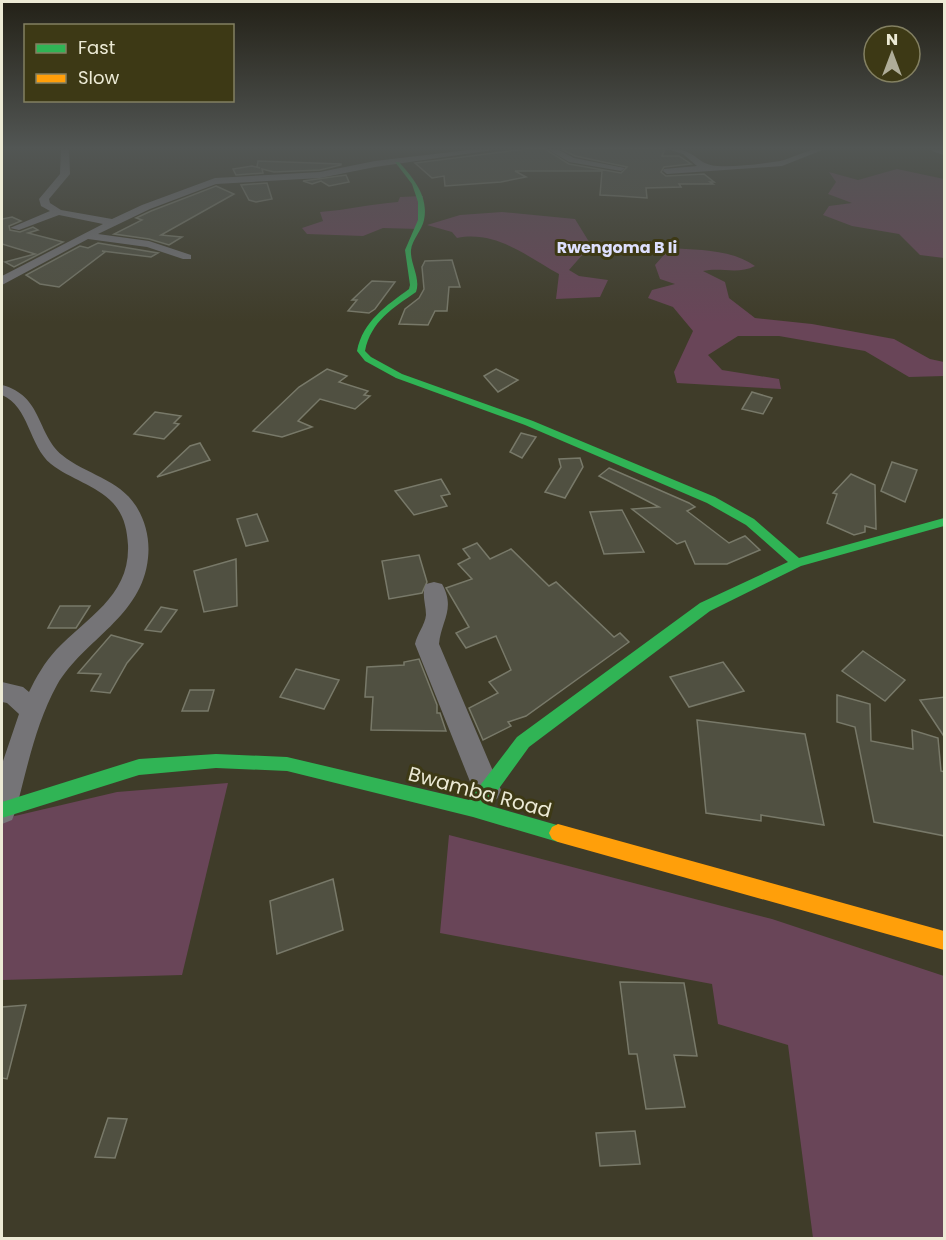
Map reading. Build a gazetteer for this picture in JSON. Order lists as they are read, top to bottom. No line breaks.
{"streets":{"street":["Bwamba Road"]},"districts":["Rwengoma B Ii"],"legend":["Fast","Slow"],"north":"top"}
